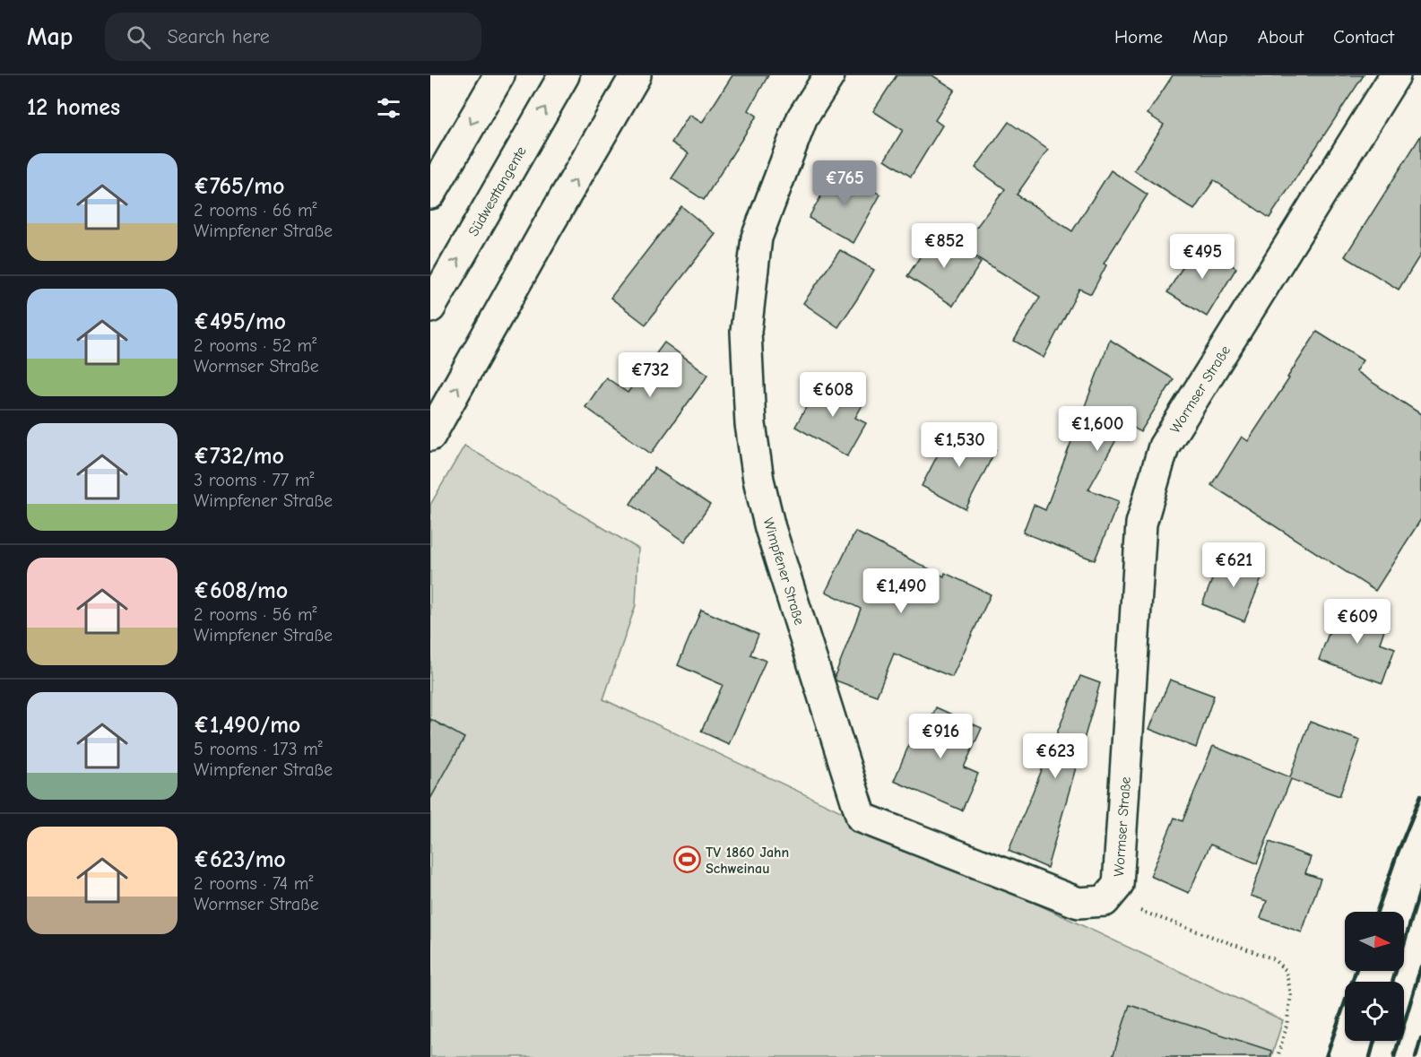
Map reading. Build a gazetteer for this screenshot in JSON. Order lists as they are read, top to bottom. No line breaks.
{"streets":{"main road":["Südwesttangente","Wormser Straße","Wimpfener Straße"]},"crossings":[["Wormser Straße","Wimpfener Straße"]],"places":{"sports":["TV 1860 Jahn Schweinau"]},"north":"right","page":{"header":"Map","search":"Search here","nav":["Home","Map","About","Contact"],"heading":"12 homes","list":[{"name":"€765/mo","note":"2 rooms · 66 m² · Wimpfener Straße"},{"name":"€495/mo","note":"2 rooms · 52 m² · Wormser Straße"},{"name":"€732/mo","note":"3 rooms · 77 m² · Wimpfener Straße"},{"name":"€608/mo","note":"2 rooms · 56 m² · Wimpfener Straße"},{"name":"€1,490/mo","note":"5 rooms · 173 m² · Wimpfener Straße"},{"name":"€623/mo","note":"2 rooms · 74 m² · Wormser Straße"}],"price":["€765","€852","€495","€732","€608","€1,600","€1,530","€621","€1,490","€609","€916","€623"]}}
